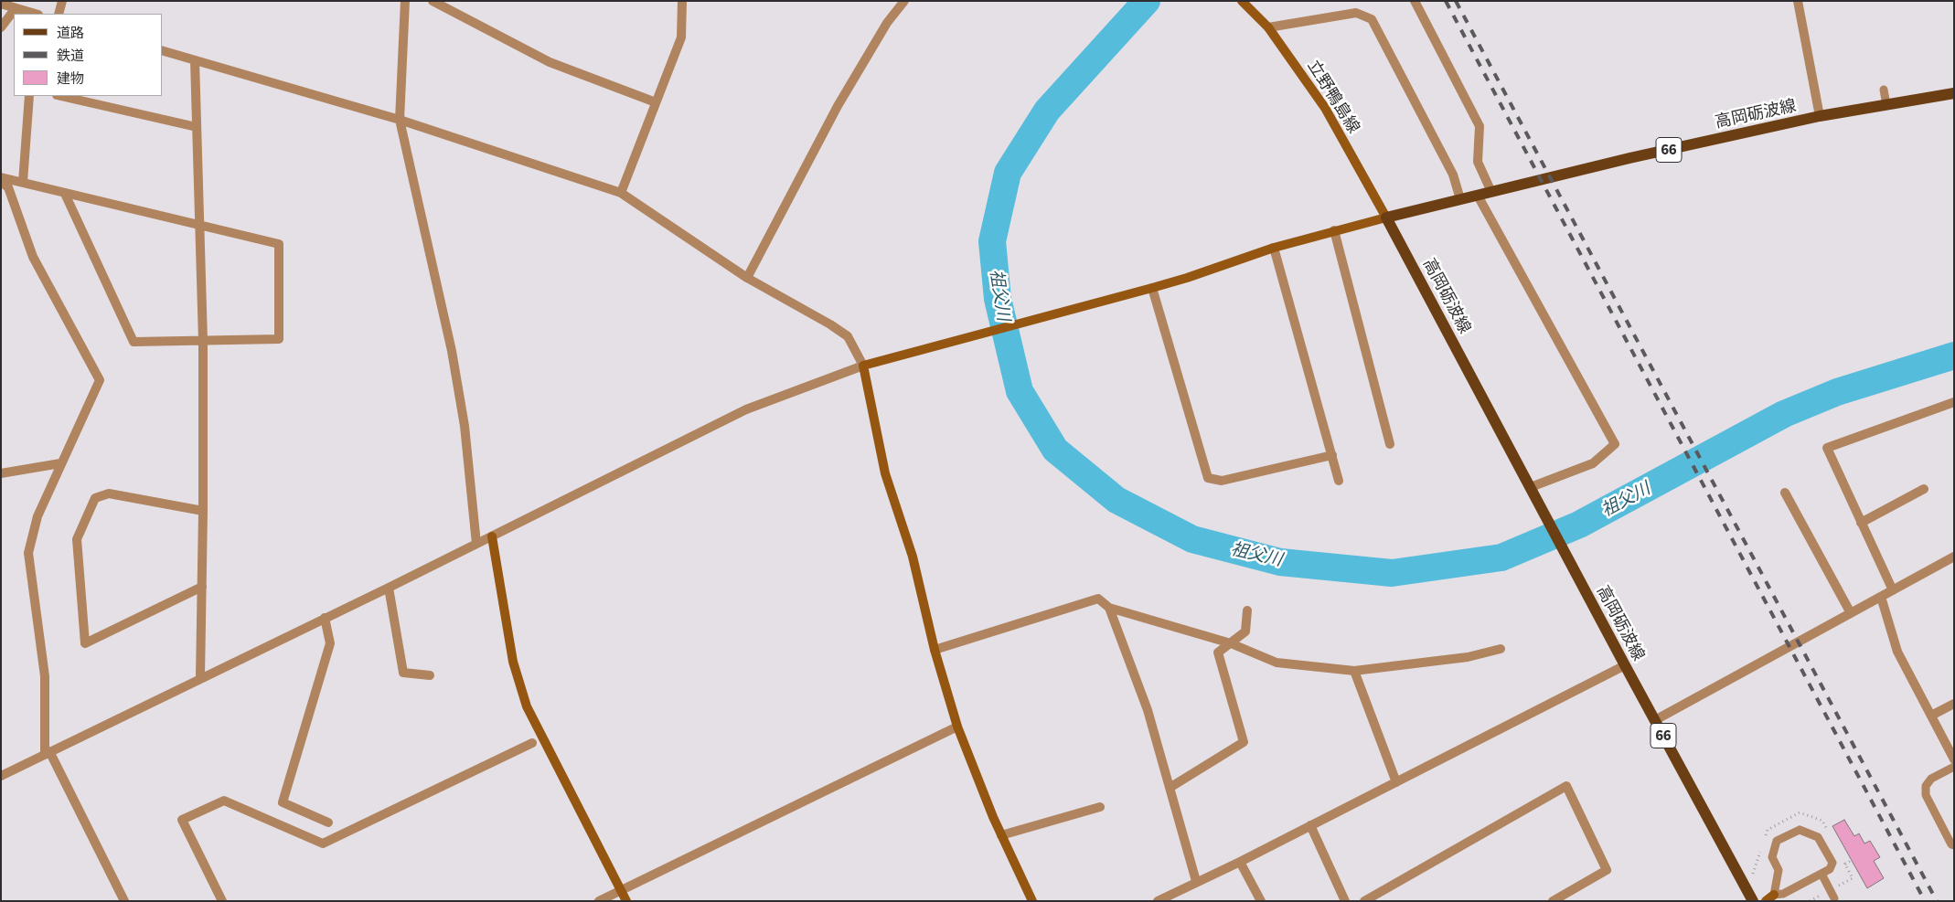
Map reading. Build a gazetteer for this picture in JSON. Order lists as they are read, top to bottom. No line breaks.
{"streets":{"main road":["高岡砺波線","66"],"street":["立野鴨島線"]},"crossings":[["立野鴨島線","高岡砺波線"]],"water":["祖父川"],"legend":["道路","鉄道","建物"]}
